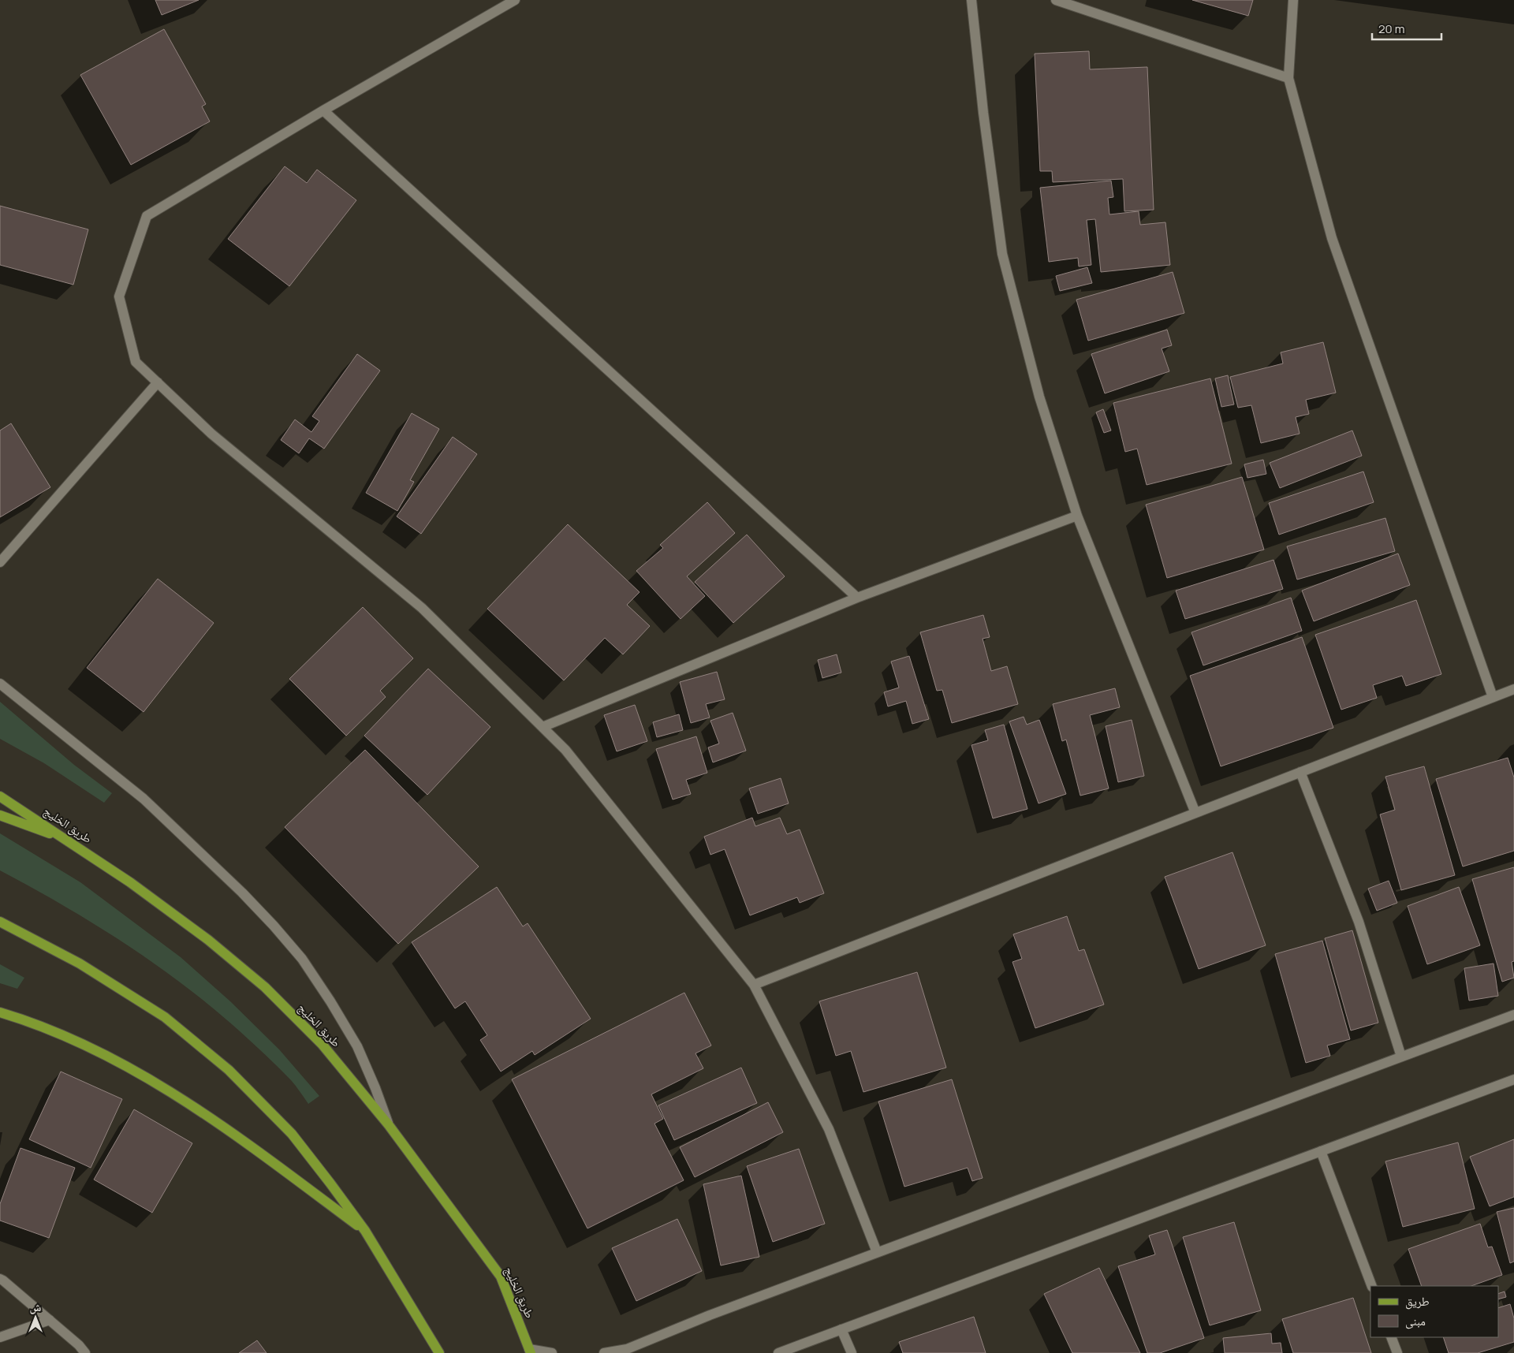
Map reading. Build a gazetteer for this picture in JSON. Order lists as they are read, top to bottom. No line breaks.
{"streets":{"main road":["طريق الخليج"]},"legend":["طريق","مبنى"],"scale_bar":"20 m","north":"top"}
